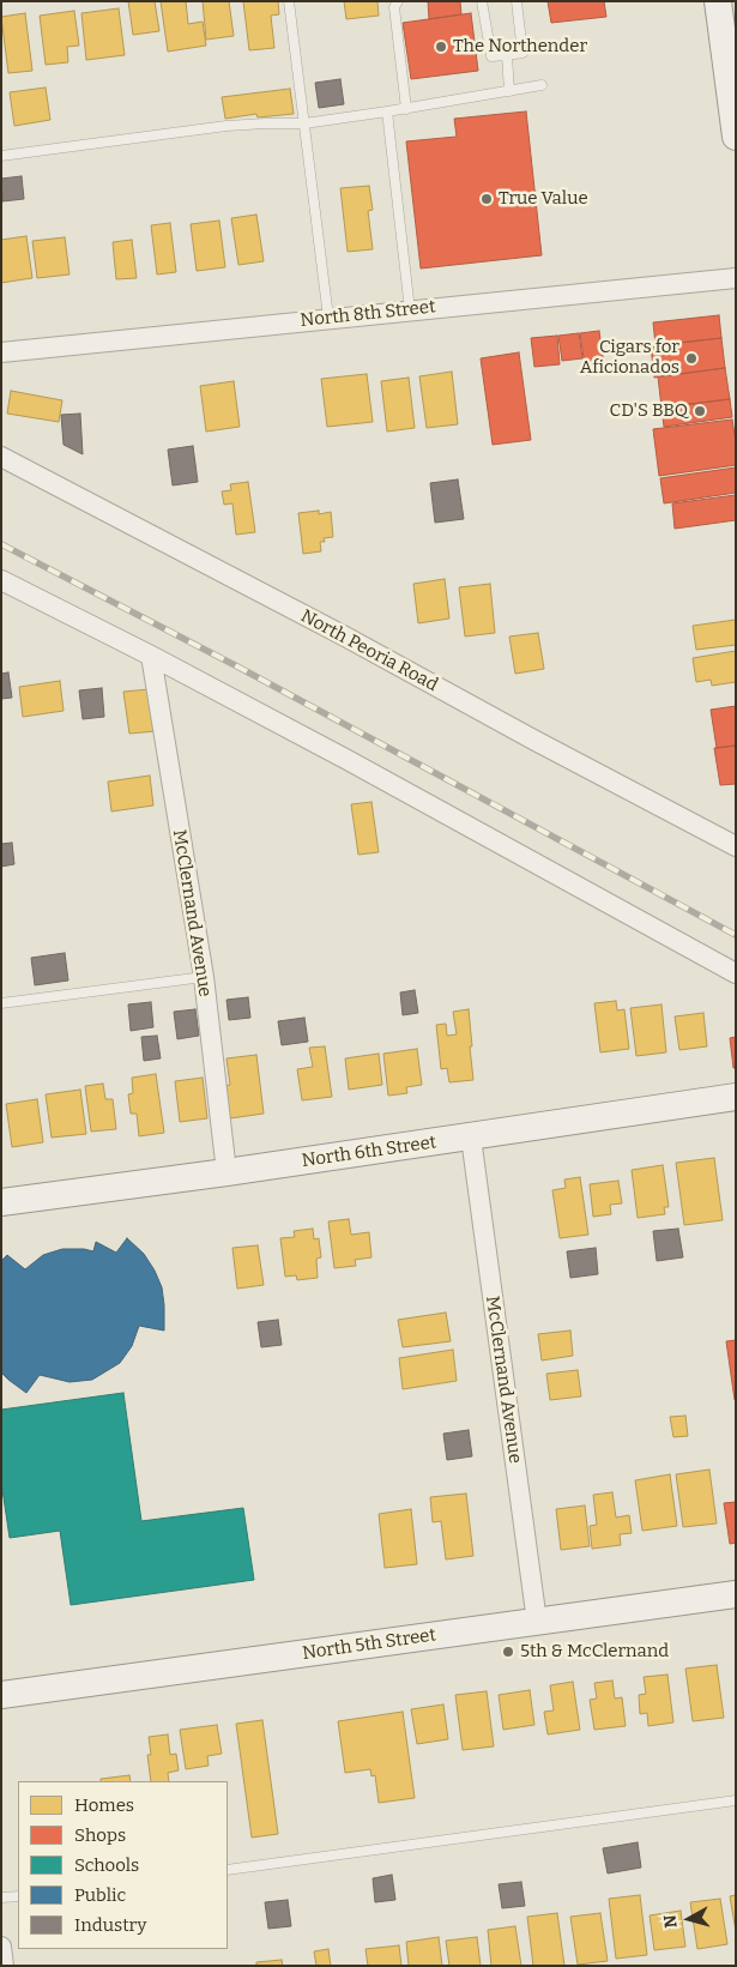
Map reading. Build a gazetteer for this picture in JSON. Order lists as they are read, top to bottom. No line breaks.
{"streets":{"main road":["North 6th Street","North 5th Street"],"street":["North 8th Street","North Peoria Road","McClernand Avenue"]},"crossings":[["McClernand Avenue","North 6th Street"],["McClernand Avenue","North 5th Street"]],"places":["The Northender","True Value","Cigars for Aficionados","CD'S BBQ","5th & McClernand"],"legend":["Homes","Shops","Schools","Public","Industry"],"north":"left"}
